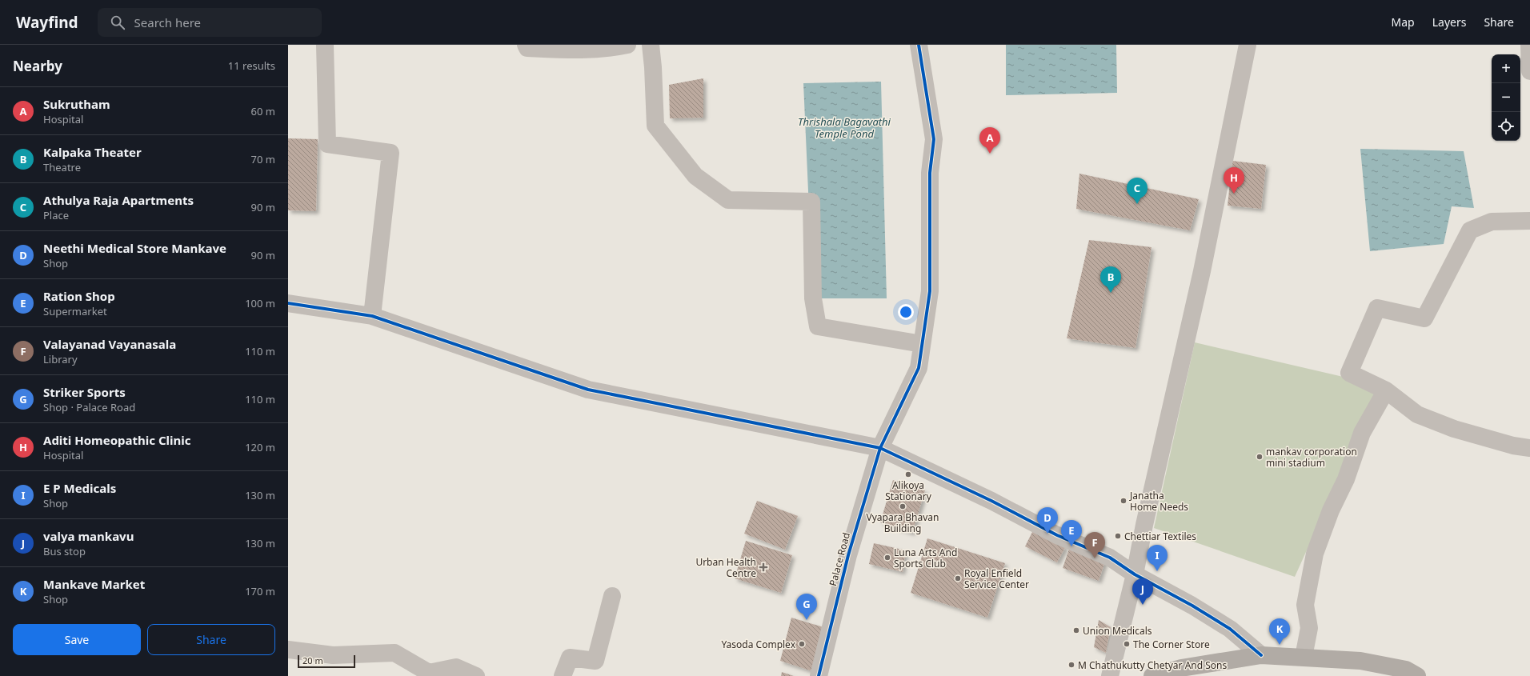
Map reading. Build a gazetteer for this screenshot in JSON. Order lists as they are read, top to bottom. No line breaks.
{"streets":{"street":["Palace Road"]},"water":["Thrishala Bagavathi Temple Pond"],"places":{"other":["mankav corporation mini stadium","Alikoya Stationary","Janatha Home Needs","Vyapara Bhavan Building","Chettiar Textiles","Luna Arts And Sports Club","Royal Enfield Service Center","Union Medicals","Yasoda Complex","The Corner Store","M Chathukutty Chetyar And Sons"],"health":["Urban Health Centre"]},"scale_bar":"20 m","page":{"header":"Wayfind","search":"Search here","nav":["Map","Layers","Share"],"heading":["Nearby","11 results"],"map_buttons":["+","−"],"list":[{"mark":"A","name":"Sukrutham","note":"Hospital","value":"60 m"},{"mark":"B","name":"Kalpaka Theater","note":"Theatre","value":"70 m"},{"mark":"C","name":"Athulya Raja Apartments","note":"Place","value":"90 m"},{"mark":"D","name":"Neethi Medical Store Mankave","note":"Shop","value":"90 m"},{"mark":"E","name":"Ration Shop","note":"Supermarket","value":"100 m"},{"mark":"F","name":"Valayanad Vayanasala","note":"Library","value":"110 m"},{"mark":"G","name":"Striker Sports","note":"Shop · Palace Road","value":"110 m"},{"mark":"H","name":"Aditi Homeopathic Clinic","note":"Hospital","value":"120 m"},{"mark":"I","name":"E P Medicals","note":"Shop","value":"130 m"},{"mark":"J","name":"valya mankavu","note":"Bus stop","value":"130 m"},{"mark":"K","name":"Mankave Market","note":"Shop","value":"170 m"}],"pins":["A","H","C","B","D","E","F","I","J","G","K"],"buttons":["Save","Share"],"scale":"20 m"}}
